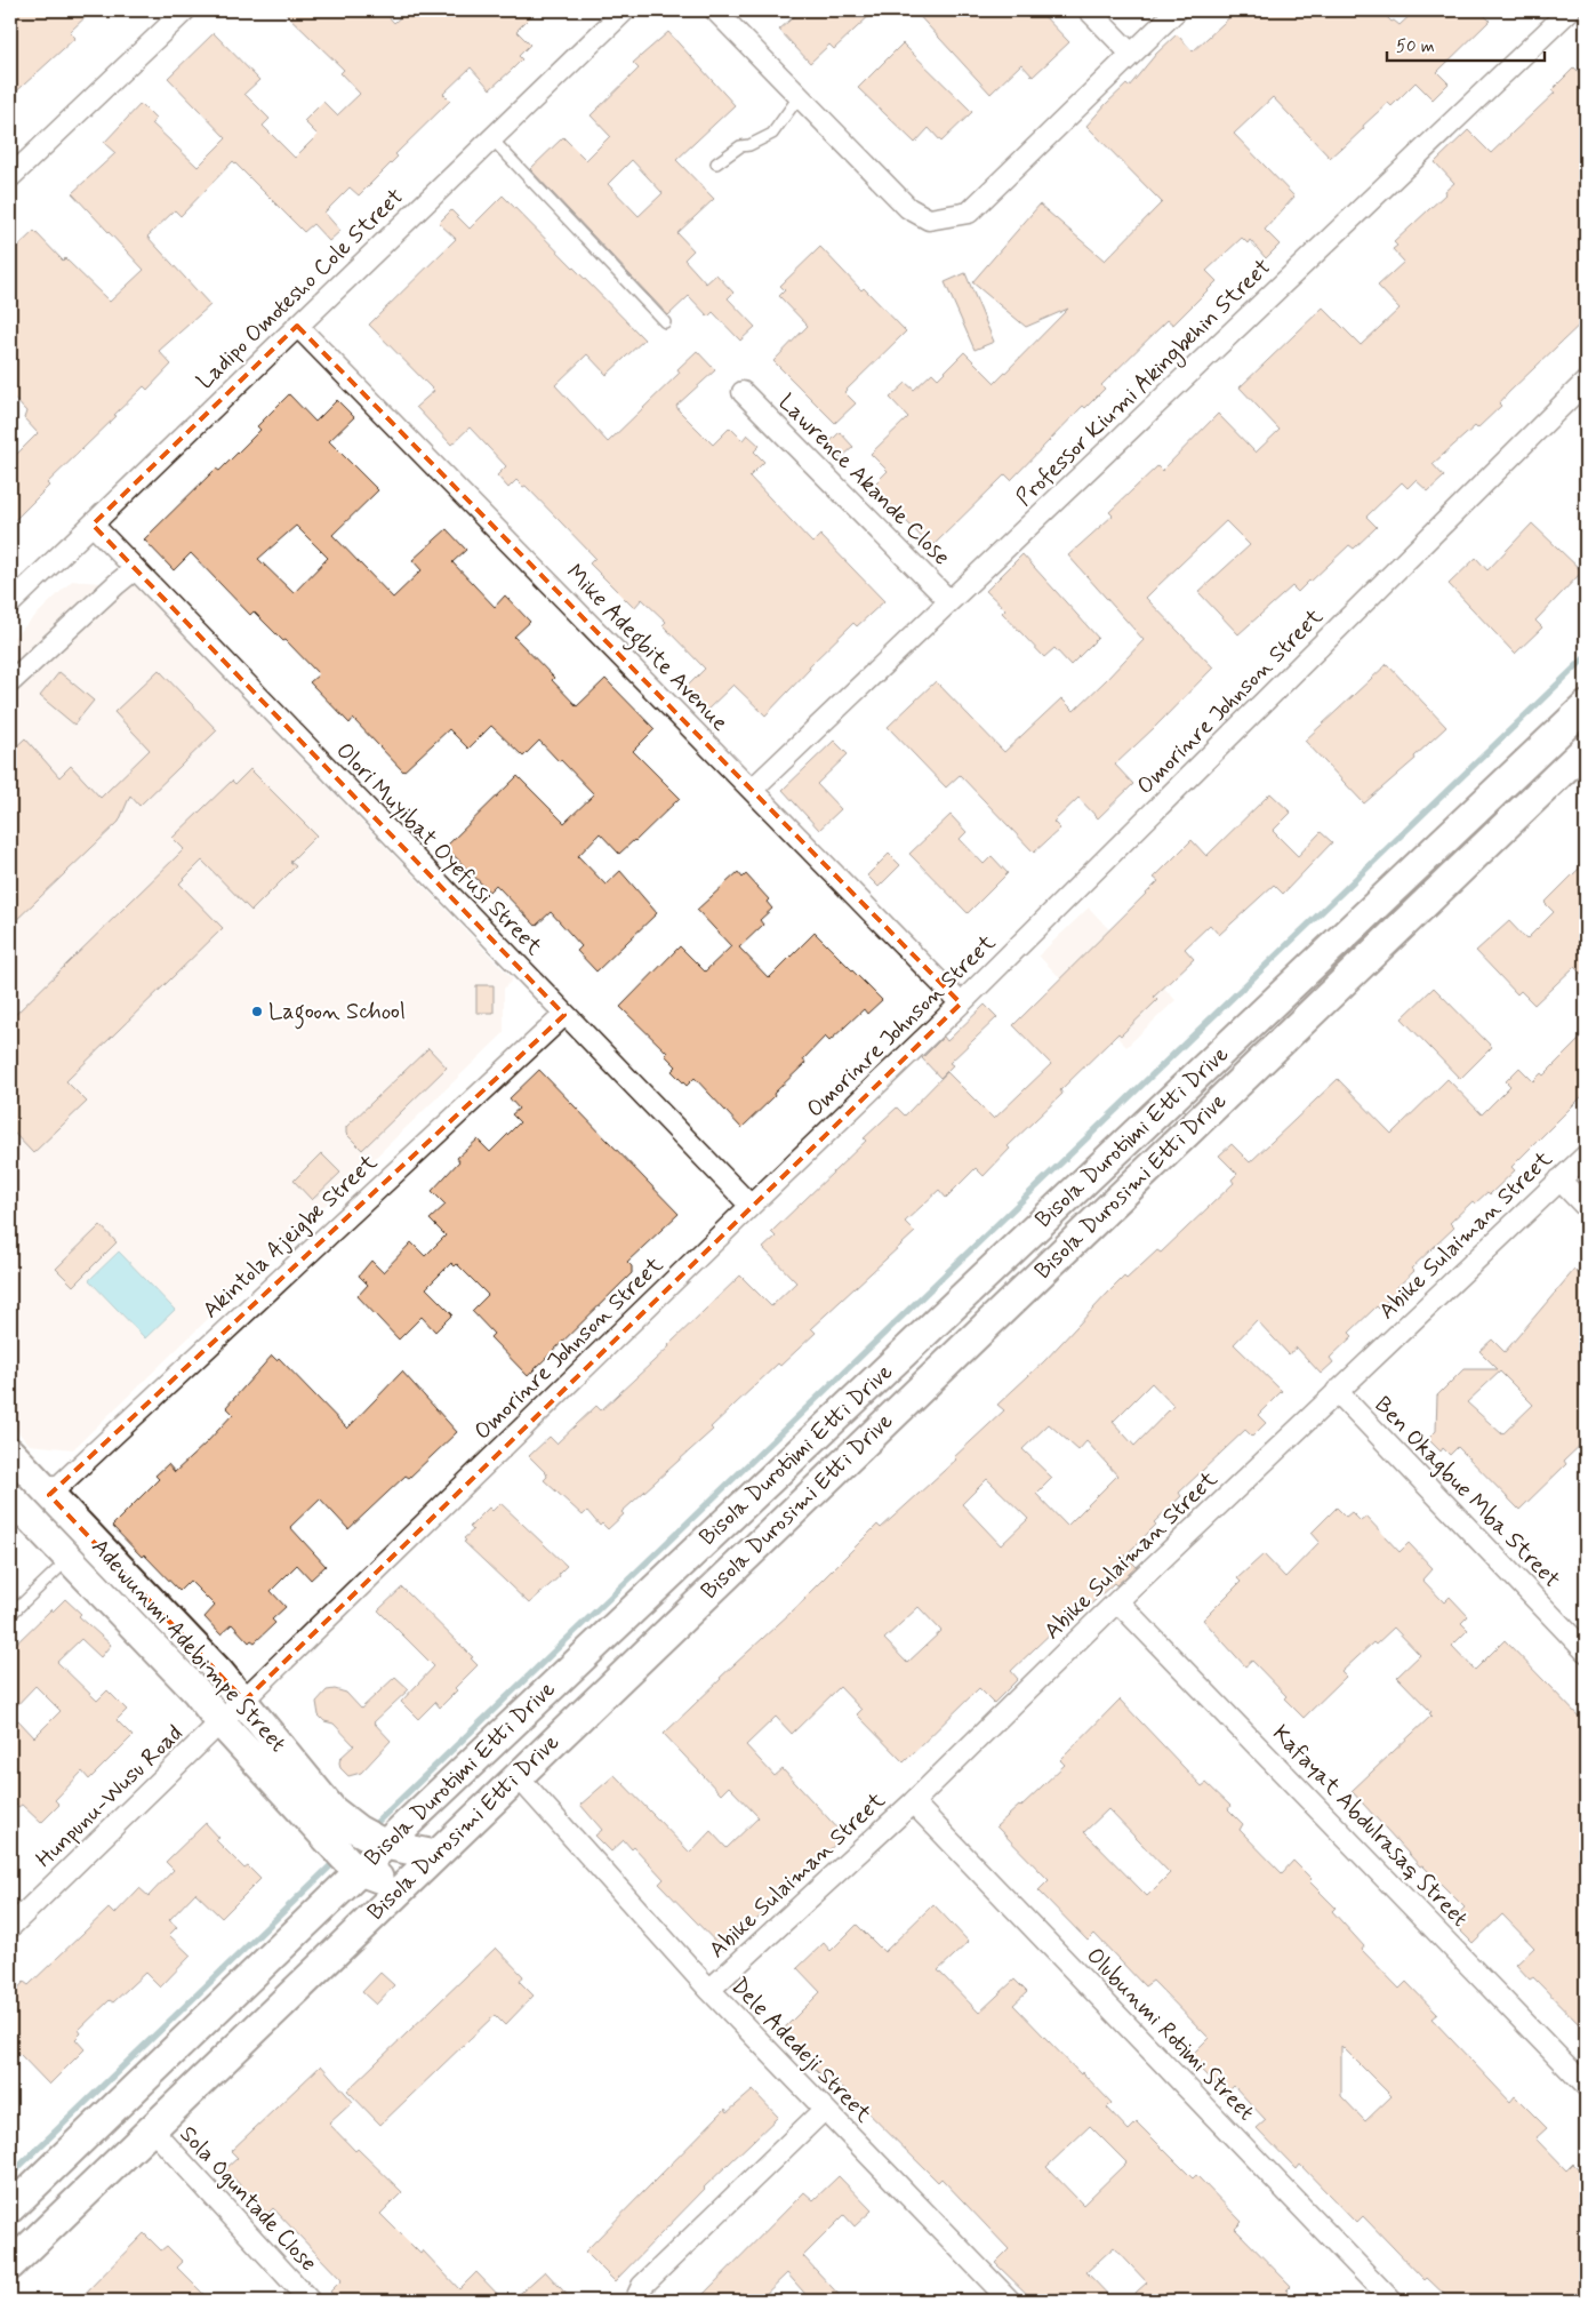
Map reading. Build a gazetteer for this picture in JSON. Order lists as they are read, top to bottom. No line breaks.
{"streets":{"main road":["Bisola Durotimi Etti Drive","Bisola Durosimi Etti Drive","Adewunmi Adebimpe Street"],"street":["Ladipo Omotesho Cole Street","Professor Kiumi Akingbehin Street","Lawrence Akande Close","Mike Adegbite Avenue","Omorinre Johnson Street","Olori Muyibat Oyefusi Street","Abike Sulaiman Street","Akintola Ajeigbe Street","Ben Okagbue Mba Street","Hunpunu-Wusu Road","Kafayat Abdulrasaq Street","Olubunmi Rotimi Street","Dele Adedeji Street","Sola Oguntade Close"]},"crossings":[["Ladipo Omotesho Cole Street","Mike Adegbite Avenue"],["Ladipo Omotesho Cole Street","Olori Muyibat Oyefusi Street"],["Professor Kiumi Akingbehin Street","Lawrence Akande Close"],["Professor Kiumi Akingbehin Street","Mike Adegbite Avenue"],["Mike Adegbite Avenue","Omorinre Johnson Street"],["Omorinre Johnson Street","Olori Muyibat Oyefusi Street"],["Omorinre Johnson Street","Adewunmi Adebimpe Street"],["Omorinre Johnson Street","Hunpunu-Wusu Road"],["Olori Muyibat Oyefusi Street","Akintola Ajeigbe Street"],["Bisola Durotimi Etti Drive","Adewunmi Adebimpe Street"],["Bisola Durosimi Etti Drive","Adewunmi Adebimpe Street"],["Bisola Durosimi Etti Drive","Dele Adedeji Street"],["Bisola Durosimi Etti Drive","Sola Oguntade Close"],["Abike Sulaiman Street","Ben Okagbue Mba Street"],["Abike Sulaiman Street","Kafayat Abdulrasaq Street"],["Abike Sulaiman Street","Olubunmi Rotimi Street"],["Abike Sulaiman Street","Dele Adedeji Street"],["Akintola Ajeigbe Street","Adewunmi Adebimpe Street"],["Adewunmi Adebimpe Street","Hunpunu-Wusu Road"]],"places":["Lagoon School"],"scale_bar":"50 m"}
